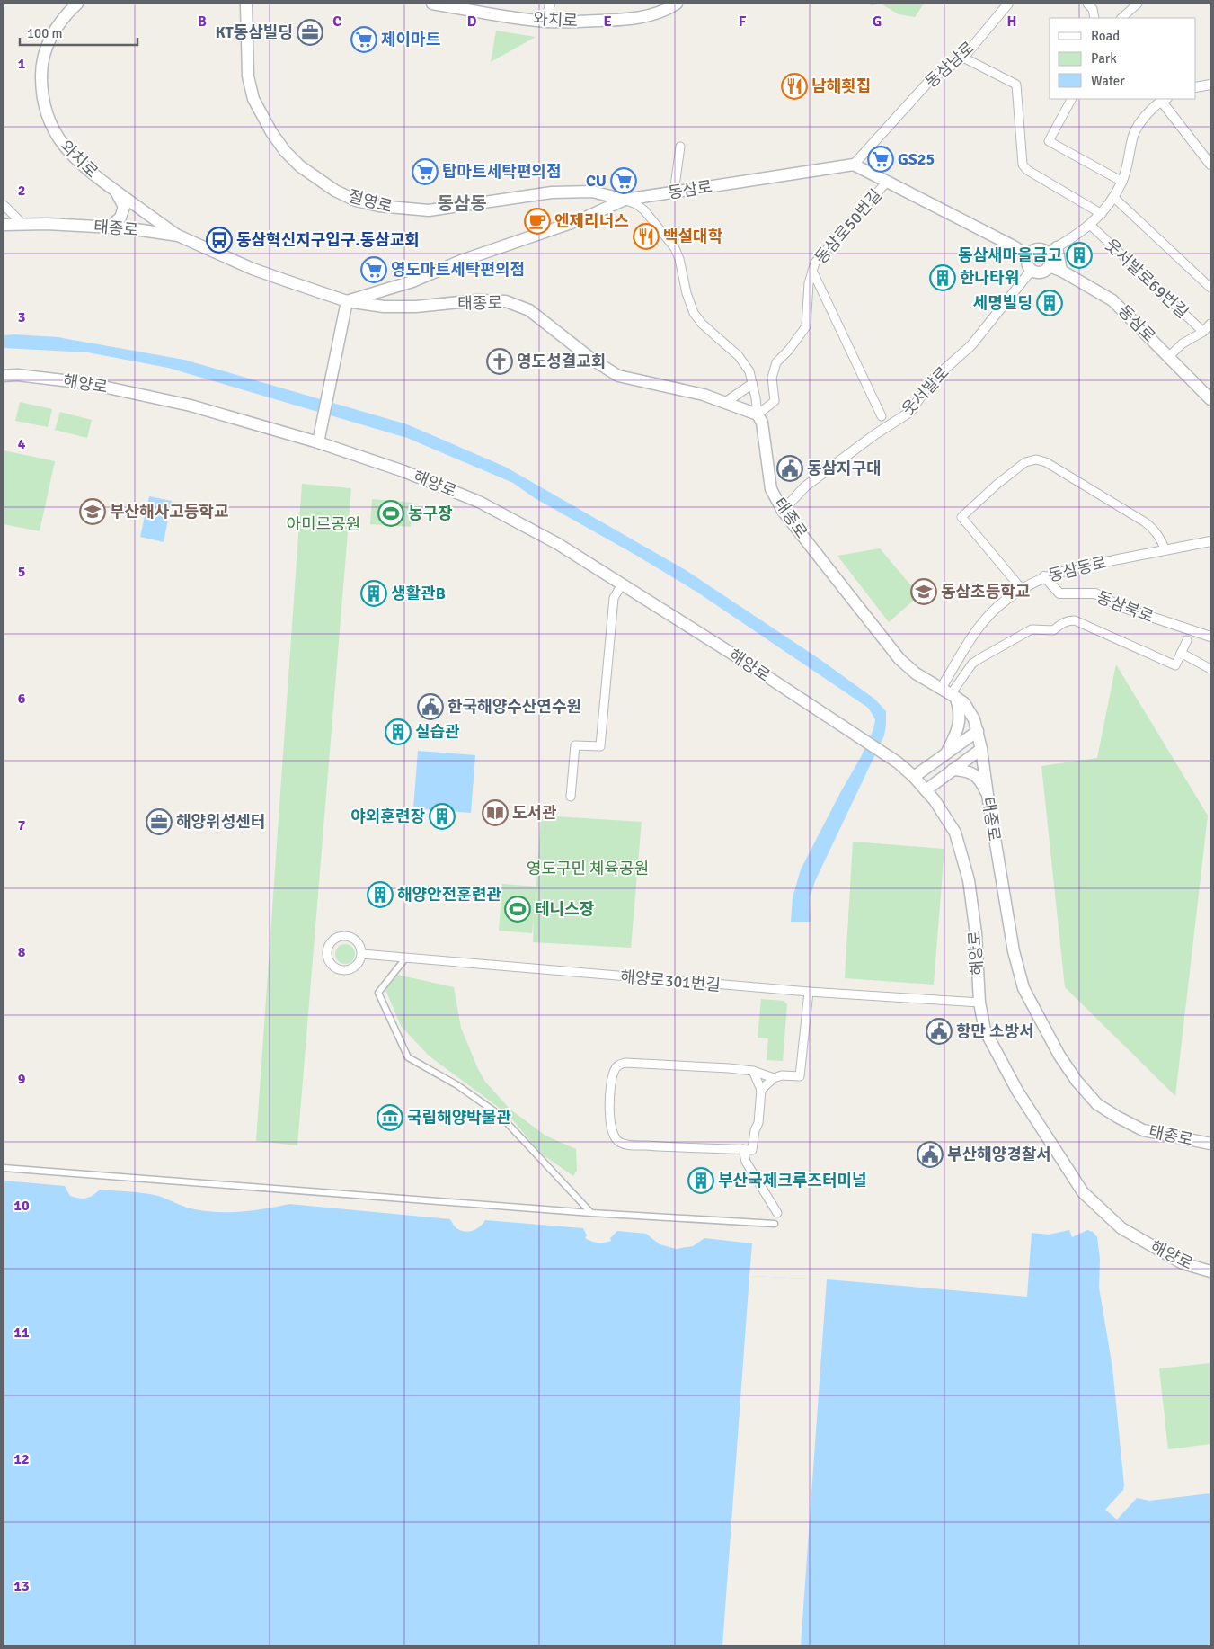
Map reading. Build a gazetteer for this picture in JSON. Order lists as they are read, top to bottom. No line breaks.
{"streets":{"main road":["와치로","동삼로","절영로","태종로","해양로"],"street":["동삼남로","동삼로50번길","웃서발로69번길","웃서발로","동삼동로","동삼북로","해양로301번길"]},"crossings":[["와치로","태종로"],["동삼남로","동삼로"],["동삼로","절영로"],["동삼로","태종로"],["동삼로","웃서발로"],["동삼로50번길","태종로"],["태종로","웃서발로"],["태종로","동삼동로"],["해양로","해양로301번길"],["동삼동로","동삼북로"]],"districts":["동삼동"],"parks":["아미르공원","영도구민 체육공원"],"places":{"office":["KT동삼빌딩","해양위성센터"],"supermarket":["제이마트","GS25","탑마트세탁편의점","CU","영도마트세탁편의점"],"restaurant":["남해횟집","백설대학"],"cafe":["엔제리너스"],"bus stop":["동삼혁신지구입구.동삼교회"],"building":["동삼새마을금고","한나타워","세명빌딩","생활관B","실습관","야외훈련장","해양안전훈련관","부산국제크루즈터미널"],"church":["영도성결교회"],"public building":["동삼지구대","한국해양수산연수원","항만 소방서","부산해양경찰서"],"school or university":["부산해사고등학교","동삼초등학교"],"sports":["농구장","테니스장"],"library":["도서관"],"museum":["국립해양박물관"]},"legend":["Road","Park","Water"],"scale_bar":"100 m","grid":{"columns":["B","C","D","E","F","G","H"],"rows":["1","2","3","4","5","6","7","8","9","10","11","12","13"]}}
